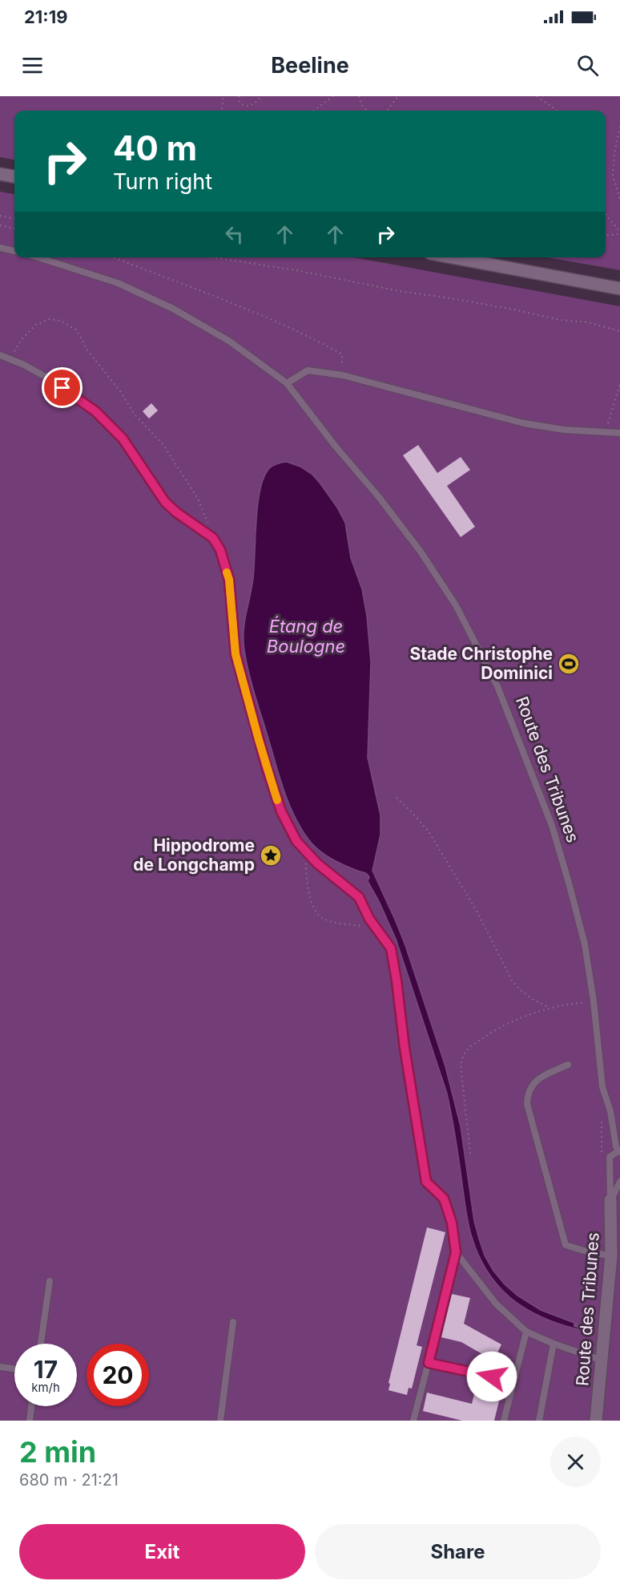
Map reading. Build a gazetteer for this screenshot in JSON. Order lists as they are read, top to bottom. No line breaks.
{"streets":{"street":["Route des Tribunes"]},"water":["Étang de Boulogne"],"places":{"sports":["Stade Christophe Dominici"],"place":["Hippodrome de Longchamp"]},"page":{"status":"21:19","header":"Beeline","turn":["40 m","Turn right"],"speed":"17 km/h","limit":"20","heading":["2 min","680 m · 21:21"],"buttons":["Exit","Share"]}}
